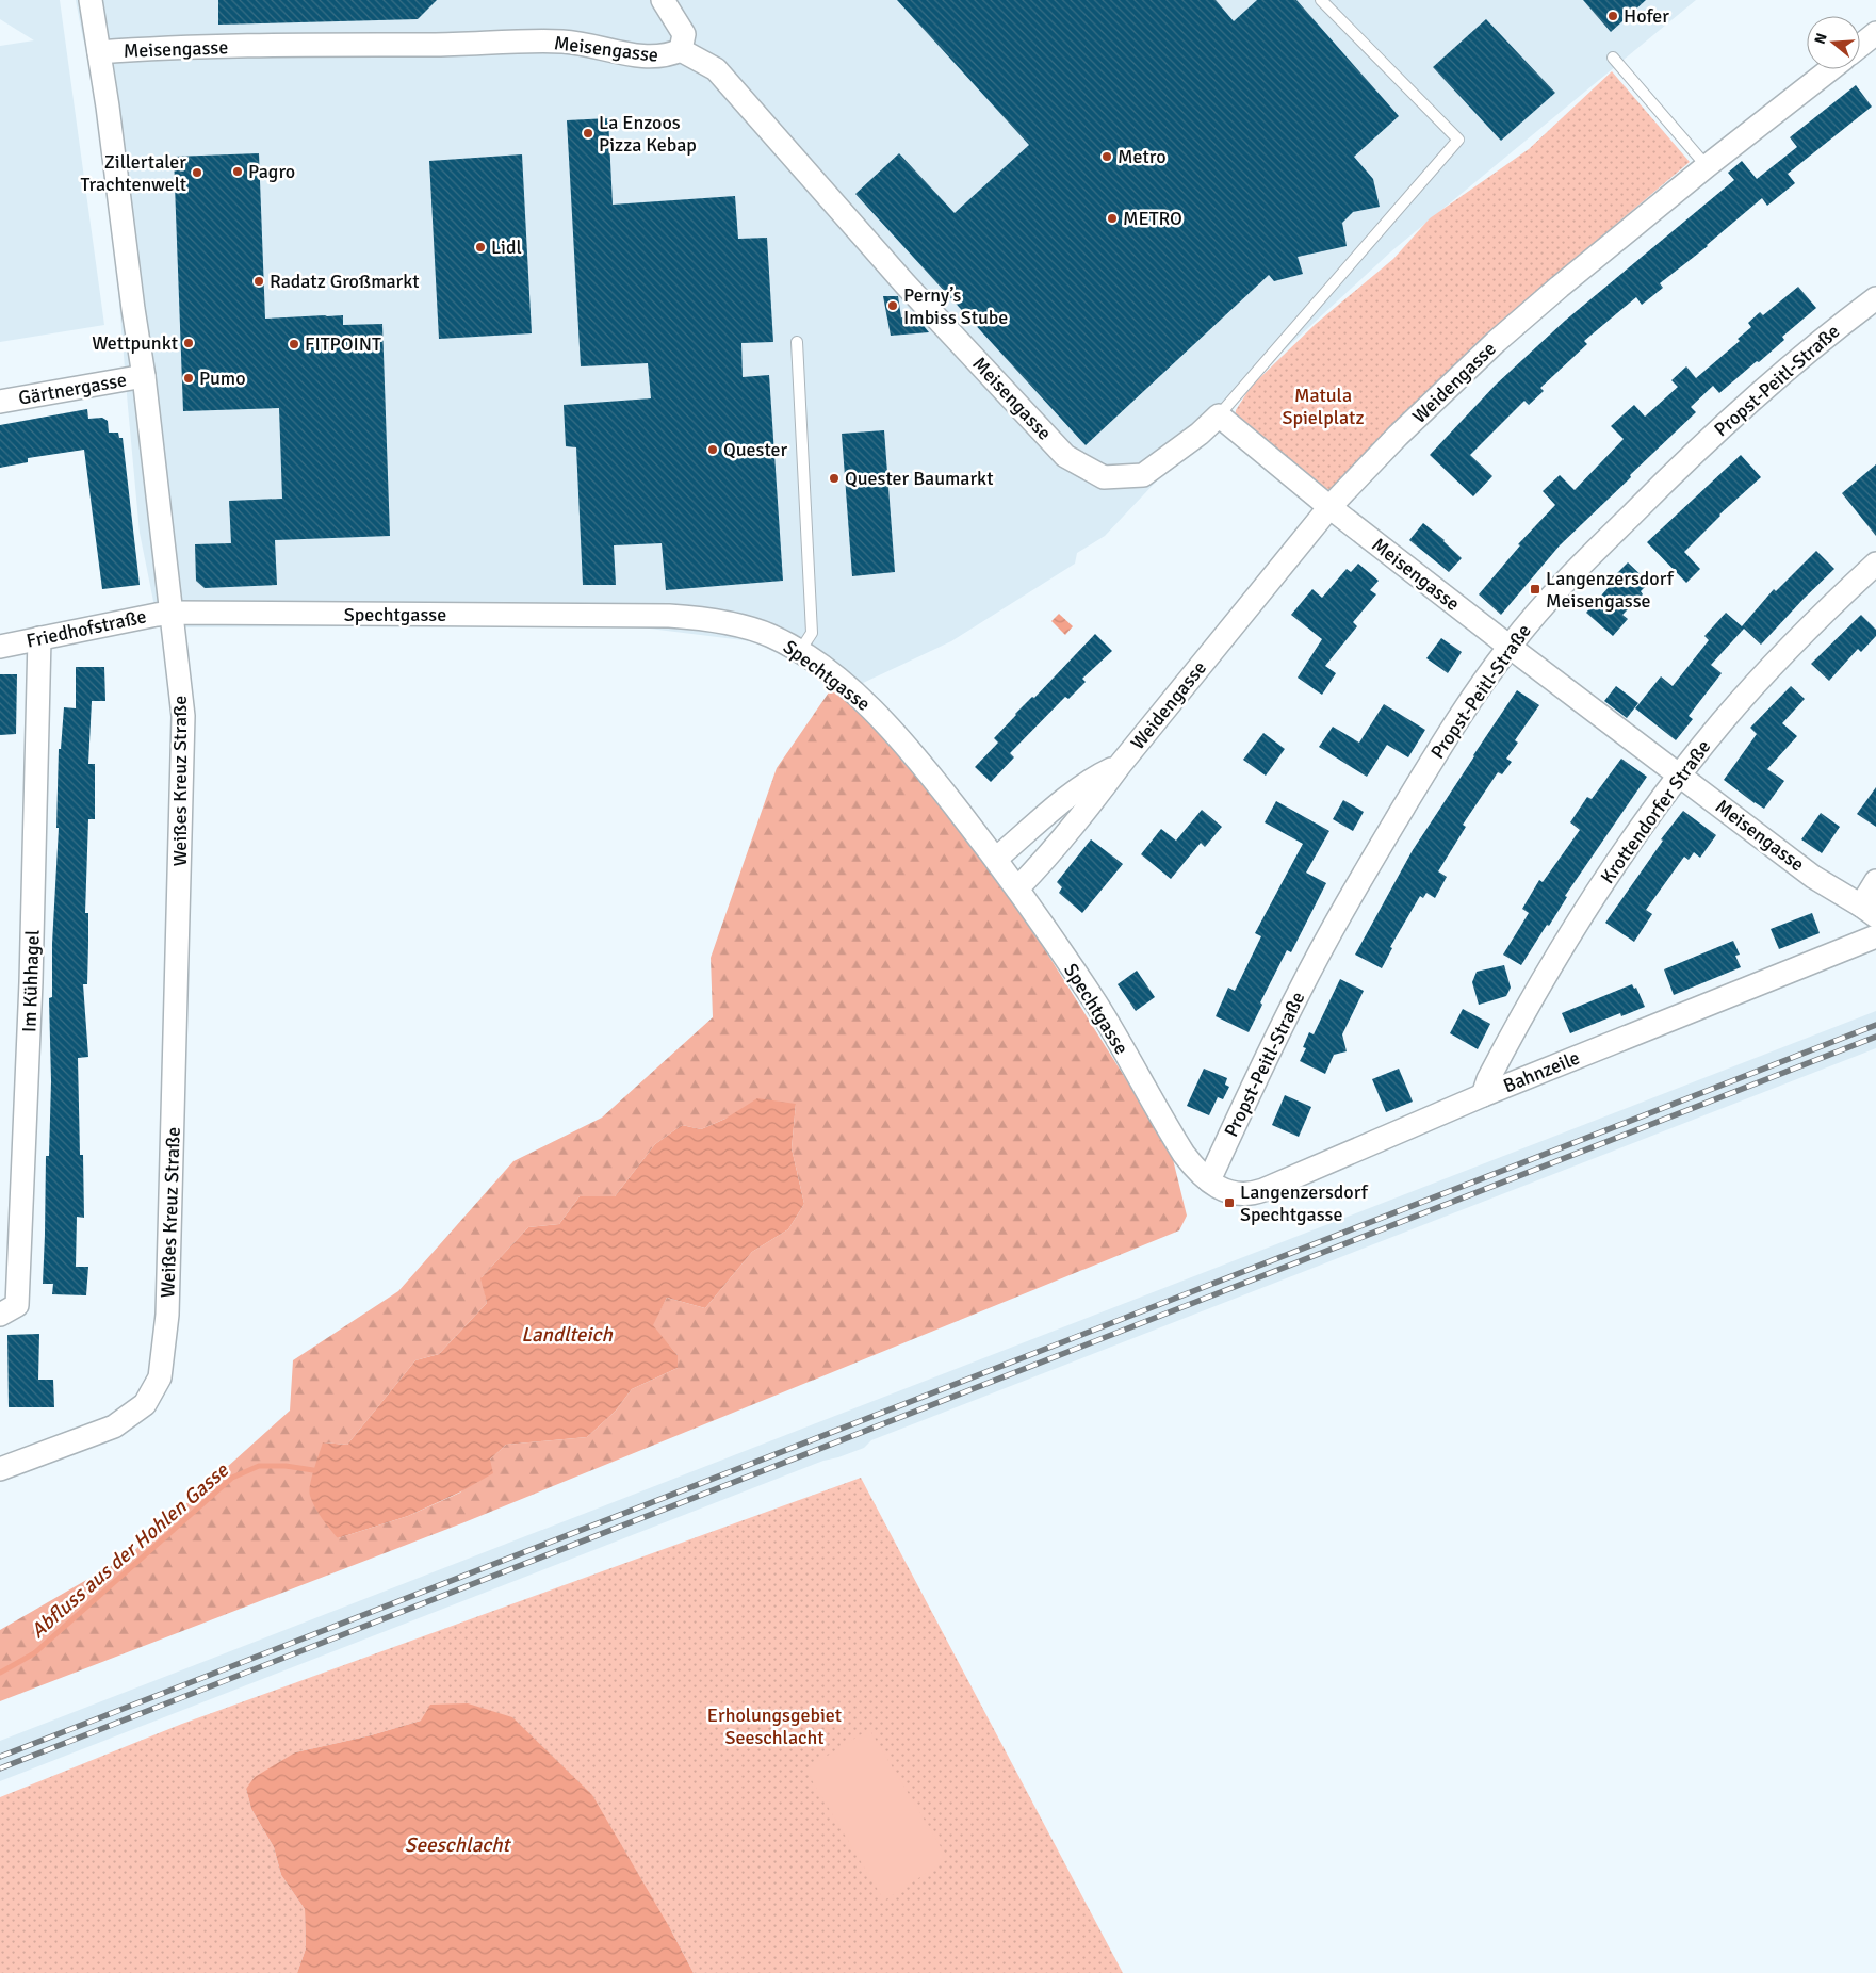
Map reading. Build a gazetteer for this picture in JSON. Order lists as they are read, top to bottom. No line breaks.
{"streets":{"street":["Meisengasse","Propst-Peitl-Straße","Weidengasse","Gärtnergasse","Spechtgasse","Friedhofstraße","Weißes Kreuz Straße","Krottendorfer Straße","Im Kühhagel","Bahnzeile"]},"crossings":[["Meisengasse","Propst-Peitl-Straße"],["Meisengasse","Weidengasse"],["Meisengasse","Weißes Kreuz Straße"],["Meisengasse","Krottendorfer Straße"],["Propst-Peitl-Straße","Spechtgasse"],["Propst-Peitl-Straße","Bahnzeile"],["Weidengasse","Spechtgasse"],["Gärtnergasse","Weißes Kreuz Straße"],["Spechtgasse","Friedhofstraße"],["Spechtgasse","Weißes Kreuz Straße"],["Spechtgasse","Bahnzeile"],["Friedhofstraße","Weißes Kreuz Straße"],["Friedhofstraße","Im Kühhagel"],["Krottendorfer Straße","Bahnzeile"]],"water":["Landlteich","Abfluss aus der Hohlen Gasse","Seeschlacht"],"parks":["Matula Spielplatz","Erholungsgebiet Seeschlacht"],"places":{"other":["Hofer","La Enzoos Pizza Kebap","Metro","Pagro","Zillertaler Trachtenwelt","METRO","Lidl","Radatz Großmarkt","Perny’s Imbiss Stube","Wettpunkt","FITPOINT","Pumo","Quester","Quester Baumarkt"],"transit":["Langenzersdorf Meisengasse","Langenzersdorf Spechtgasse"]},"north":"left"}
